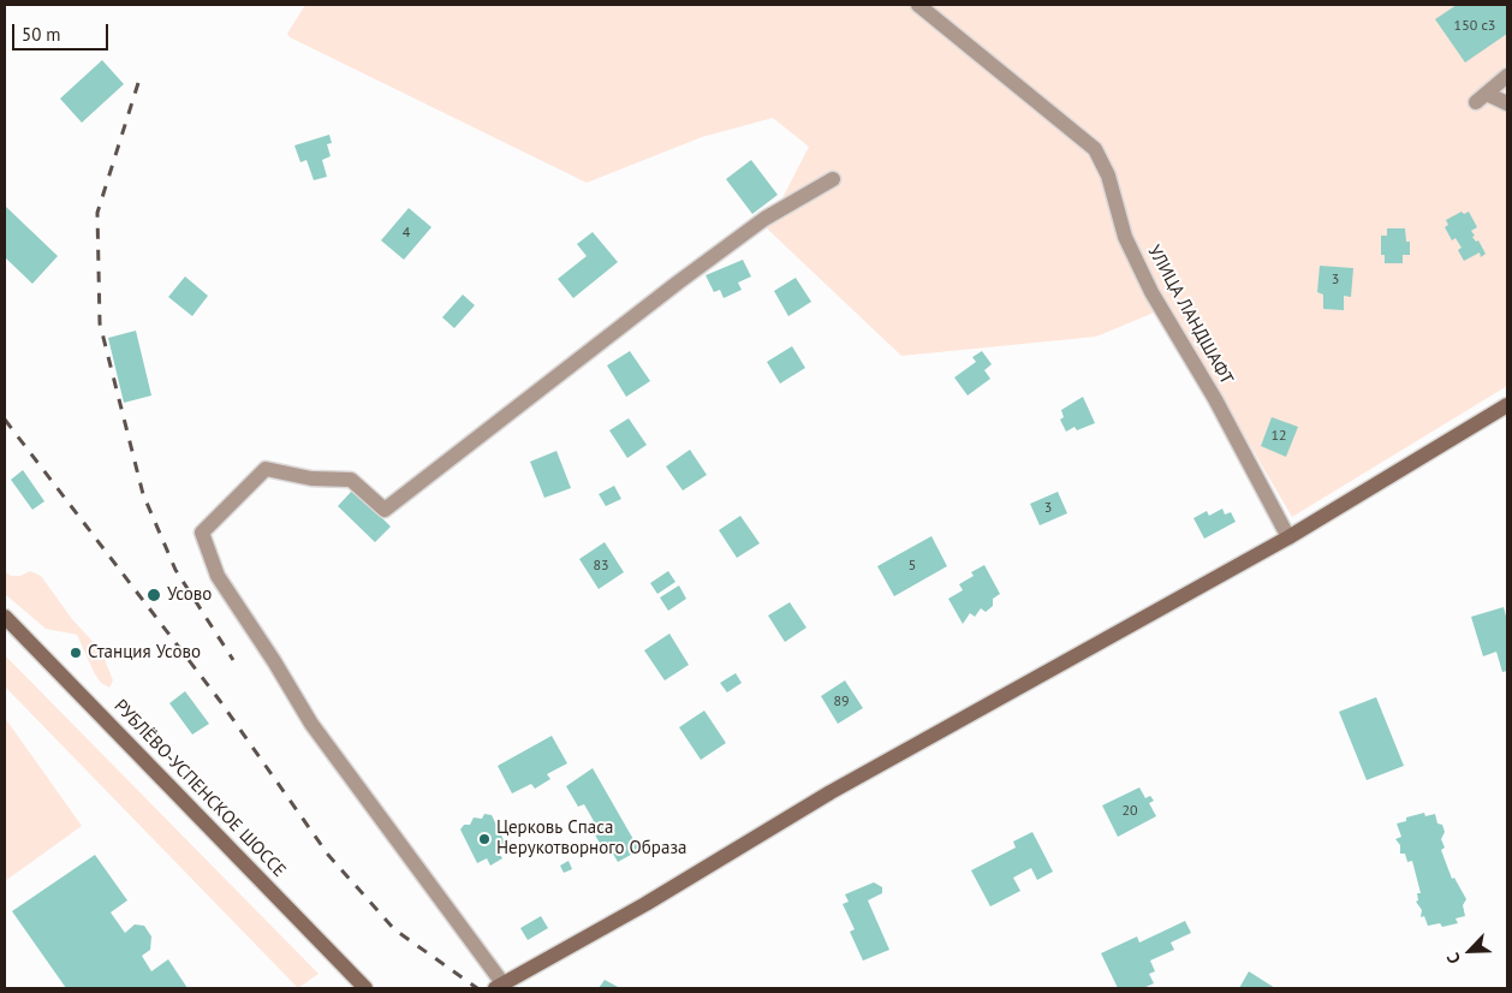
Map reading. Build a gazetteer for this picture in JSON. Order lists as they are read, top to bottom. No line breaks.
{"streets":{"street":["УЛИЦА ЛАНДШАФТ","РУБЛЁВО-УСПЕНСКОЕ ШОССЕ"]},"places":["Усово","Станция Усово","Церковь Спаса Нерукотворного Образа"],"house_numbers":["150 с3","4","3","12","3","83","5","89","20"],"scale_bar":"50 m","north":"bottom left"}
